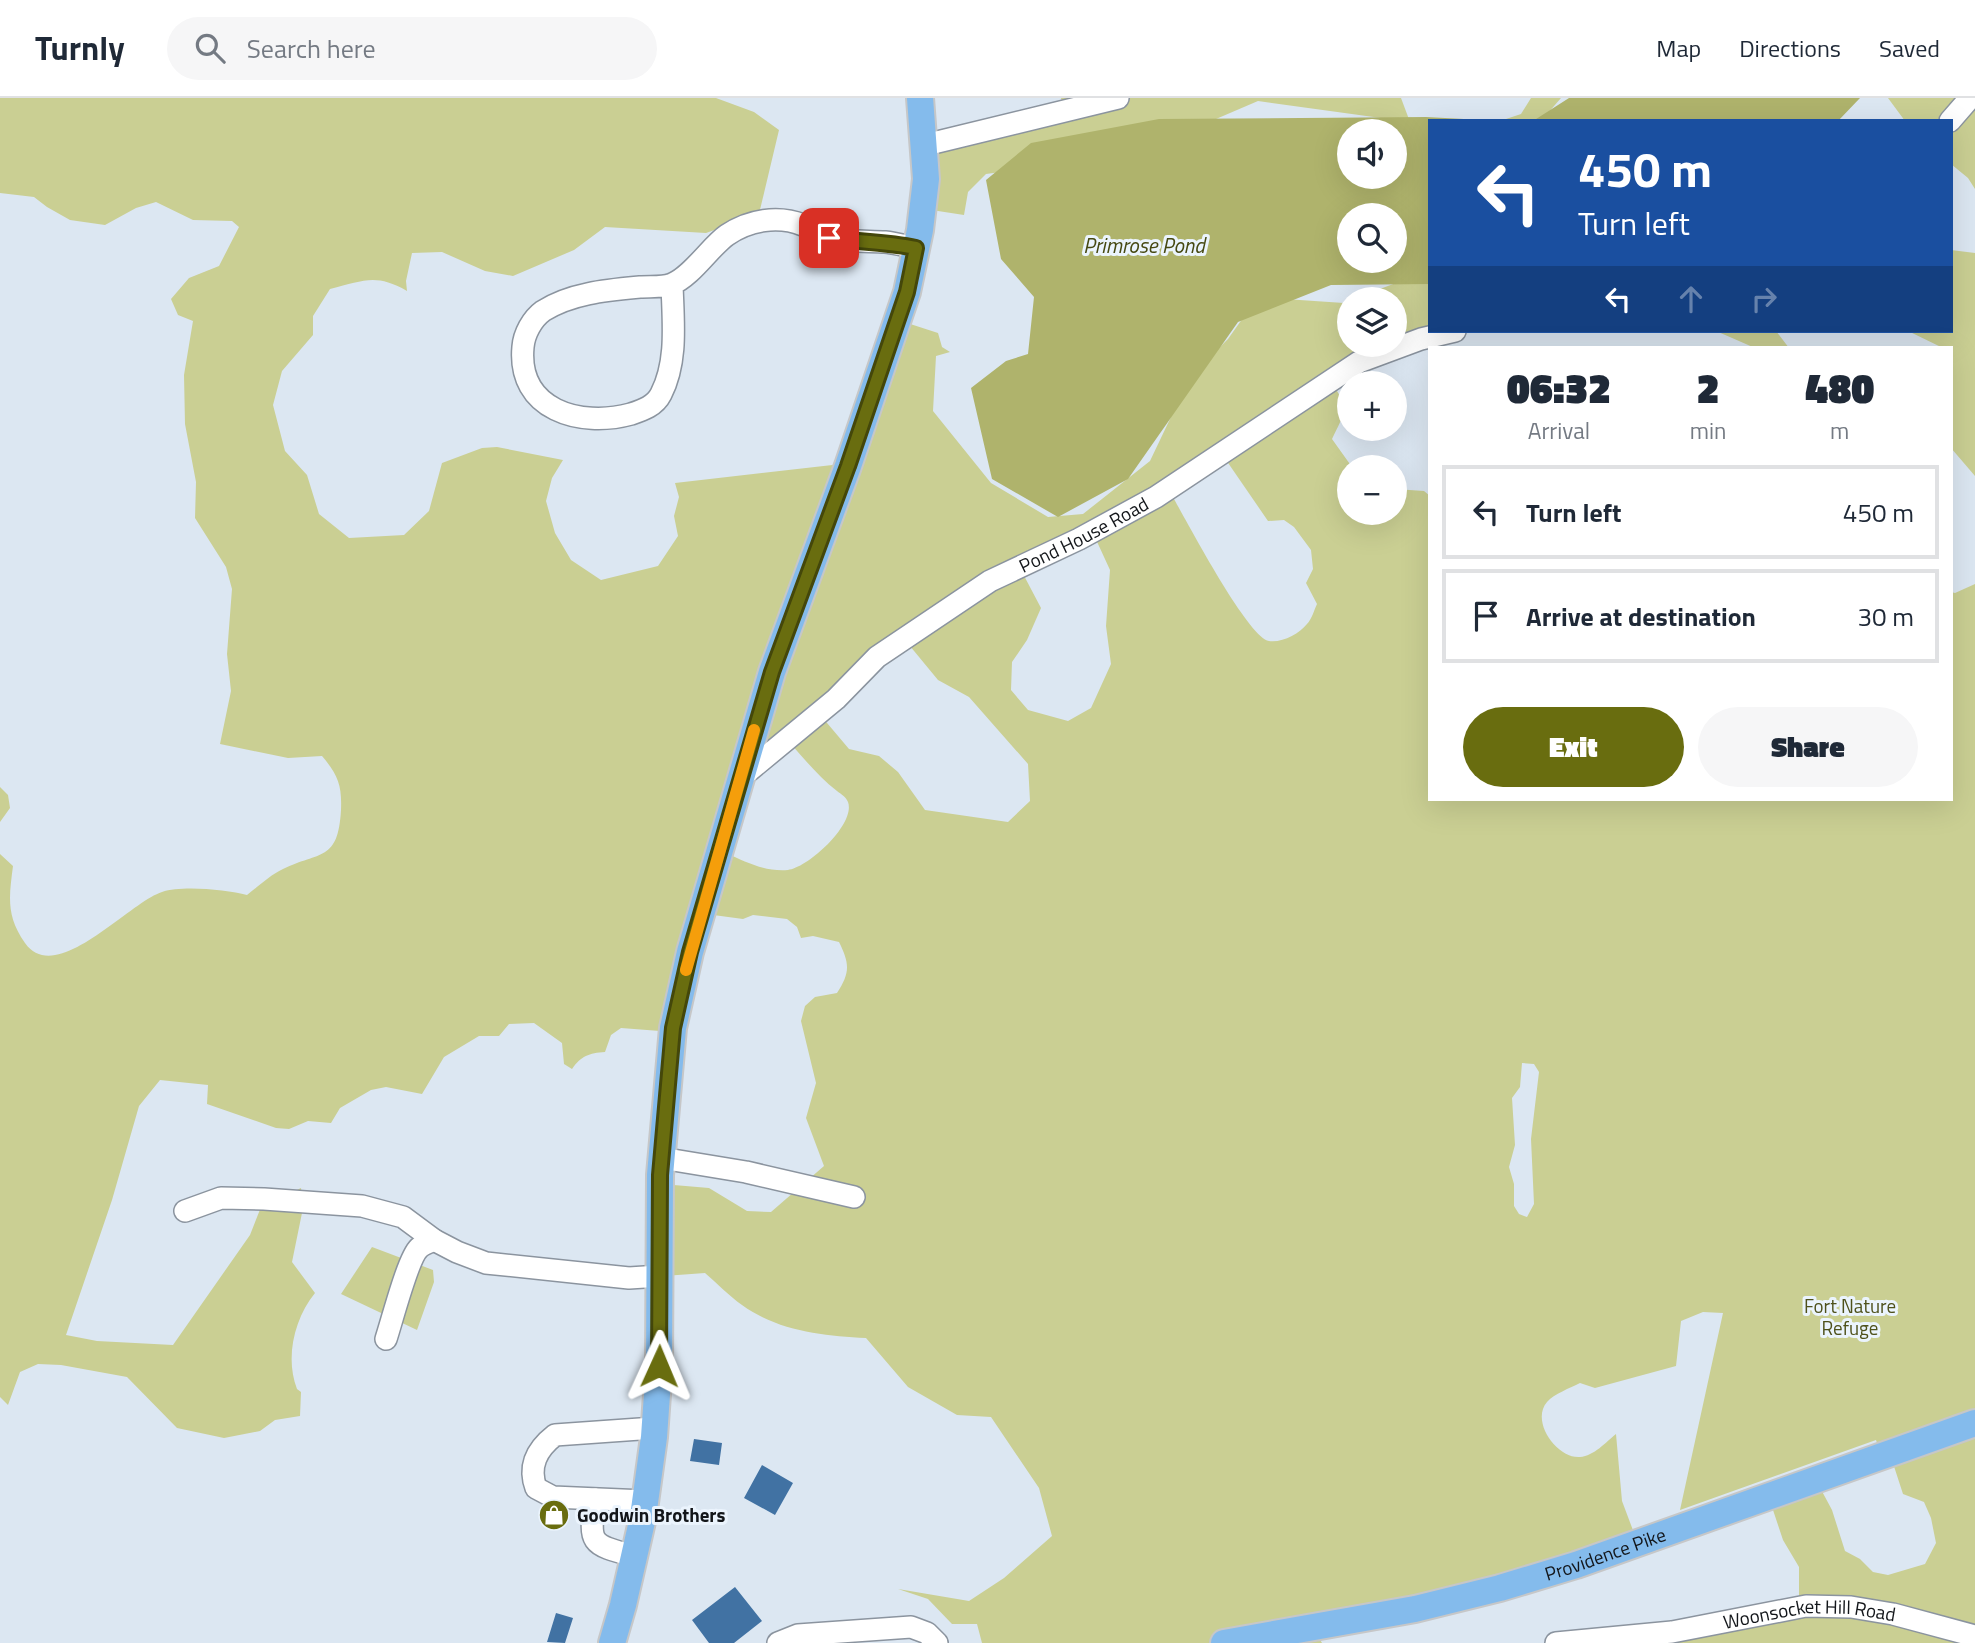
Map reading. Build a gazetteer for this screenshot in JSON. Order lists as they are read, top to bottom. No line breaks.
{"streets":{"main road":["Providence Pike"],"street":["Pond House Road","Woonsocket Hill Road"]},"water":["Primrose Pond"],"parks":["Fort Nature Refuge"],"places":{"shop":["Goodwin Brothers"]},"page":{"header":"Turnly","search":"Search here","nav":["Map","Directions","Saved"],"map_buttons":["+","−"],"turn":["450 m","Turn left"],"eta":["06:32","Arrival","2","min","480","m"],"list":[{"name":"Turn left","value":"450 m"},{"name":"Arrive at destination","value":"30 m"}],"buttons":["Exit","Share"]}}
